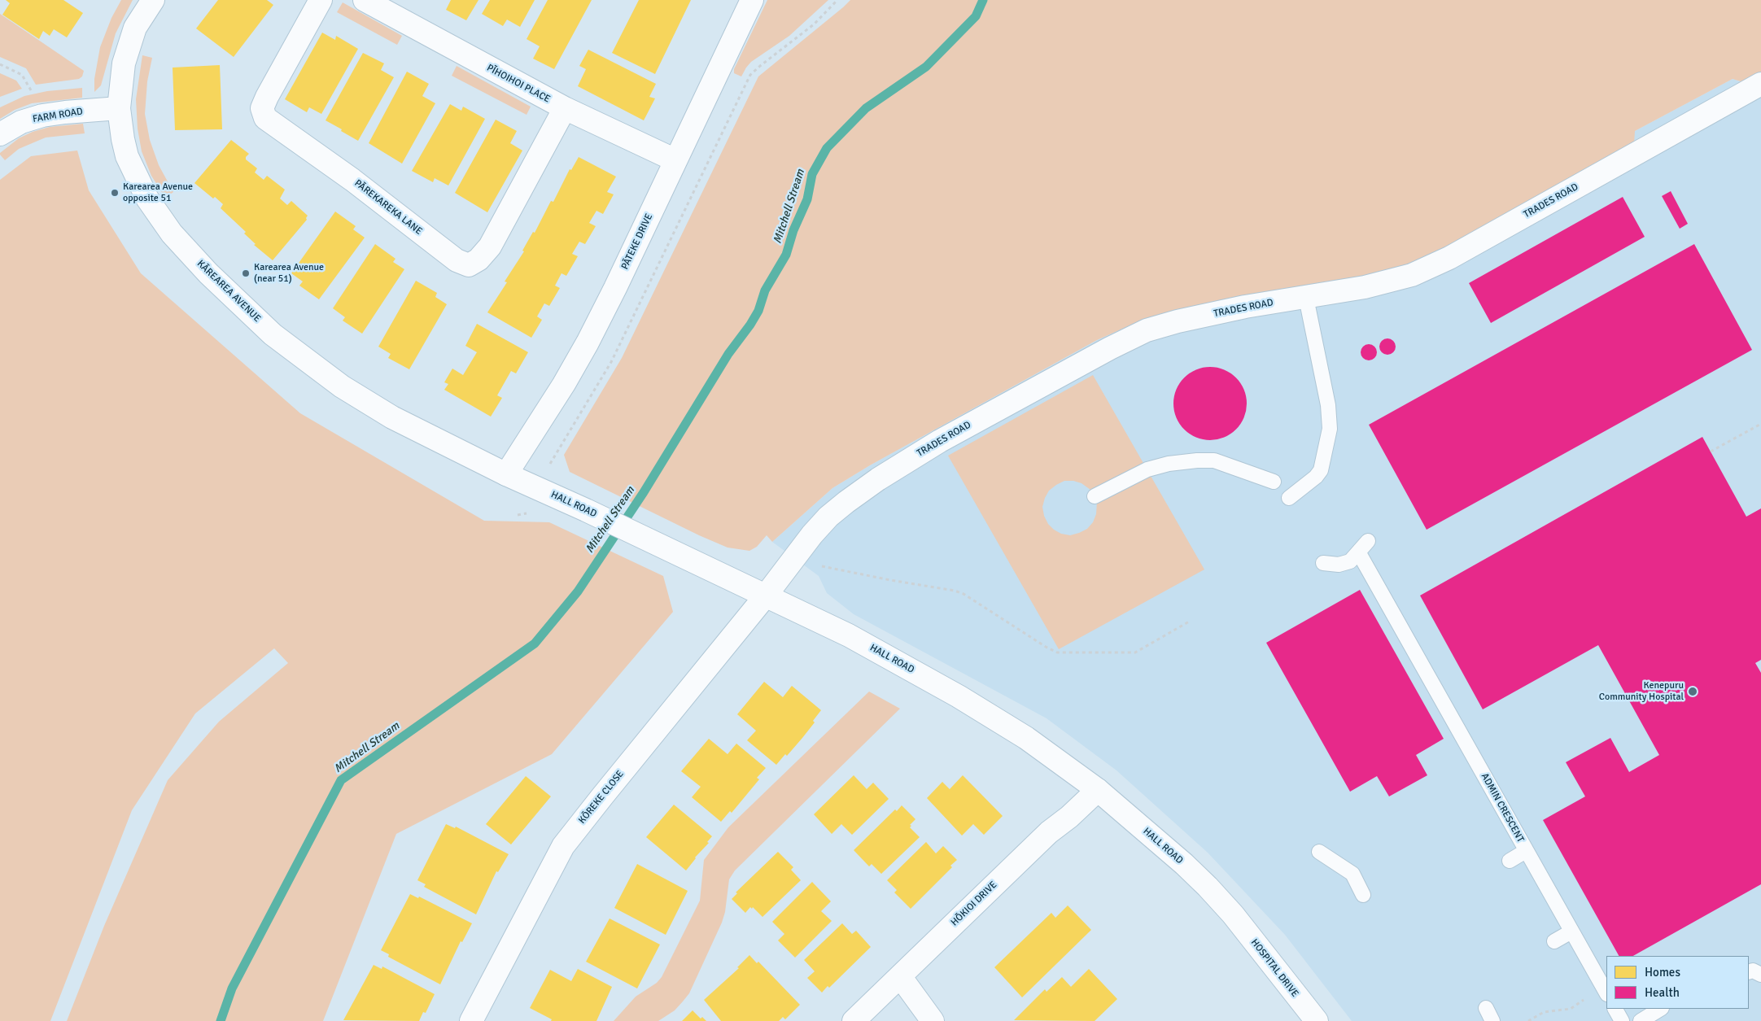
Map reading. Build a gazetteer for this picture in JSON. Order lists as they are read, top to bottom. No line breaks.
{"streets":{"street":["PĪHOIHOI PLACE","FARM ROAD","TRADES ROAD","PĀREKAREKA LANE","PĀTEKE DRIVE","KĀREAREA AVENUE","HALL ROAD","KŌREKE CLOSE","HŌKIOI DRIVE","HOSPITAL DRIVE"],"lane":["ADMIN CRESCENT"]},"crossings":[["PĪHOIHOI PLACE","PĀREKAREKA LANE"],["PĪHOIHOI PLACE","PĀTEKE DRIVE"],["FARM ROAD","KĀREAREA AVENUE"],["TRADES ROAD","HALL ROAD"],["TRADES ROAD","KŌREKE CLOSE"],["PĀTEKE DRIVE","KĀREAREA AVENUE"],["PĀTEKE DRIVE","HALL ROAD"],["KĀREAREA AVENUE","HALL ROAD"],["HALL ROAD","KŌREKE CLOSE"],["HALL ROAD","HŌKIOI DRIVE"],["HALL ROAD","HOSPITAL DRIVE"]],"water":["Mitchell Stream"],"places":["Karearea Avenue opposite 51","Karearea Avenue (near 51)","Kenepuru Community Hospital"],"legend":["Homes","Health"]}
